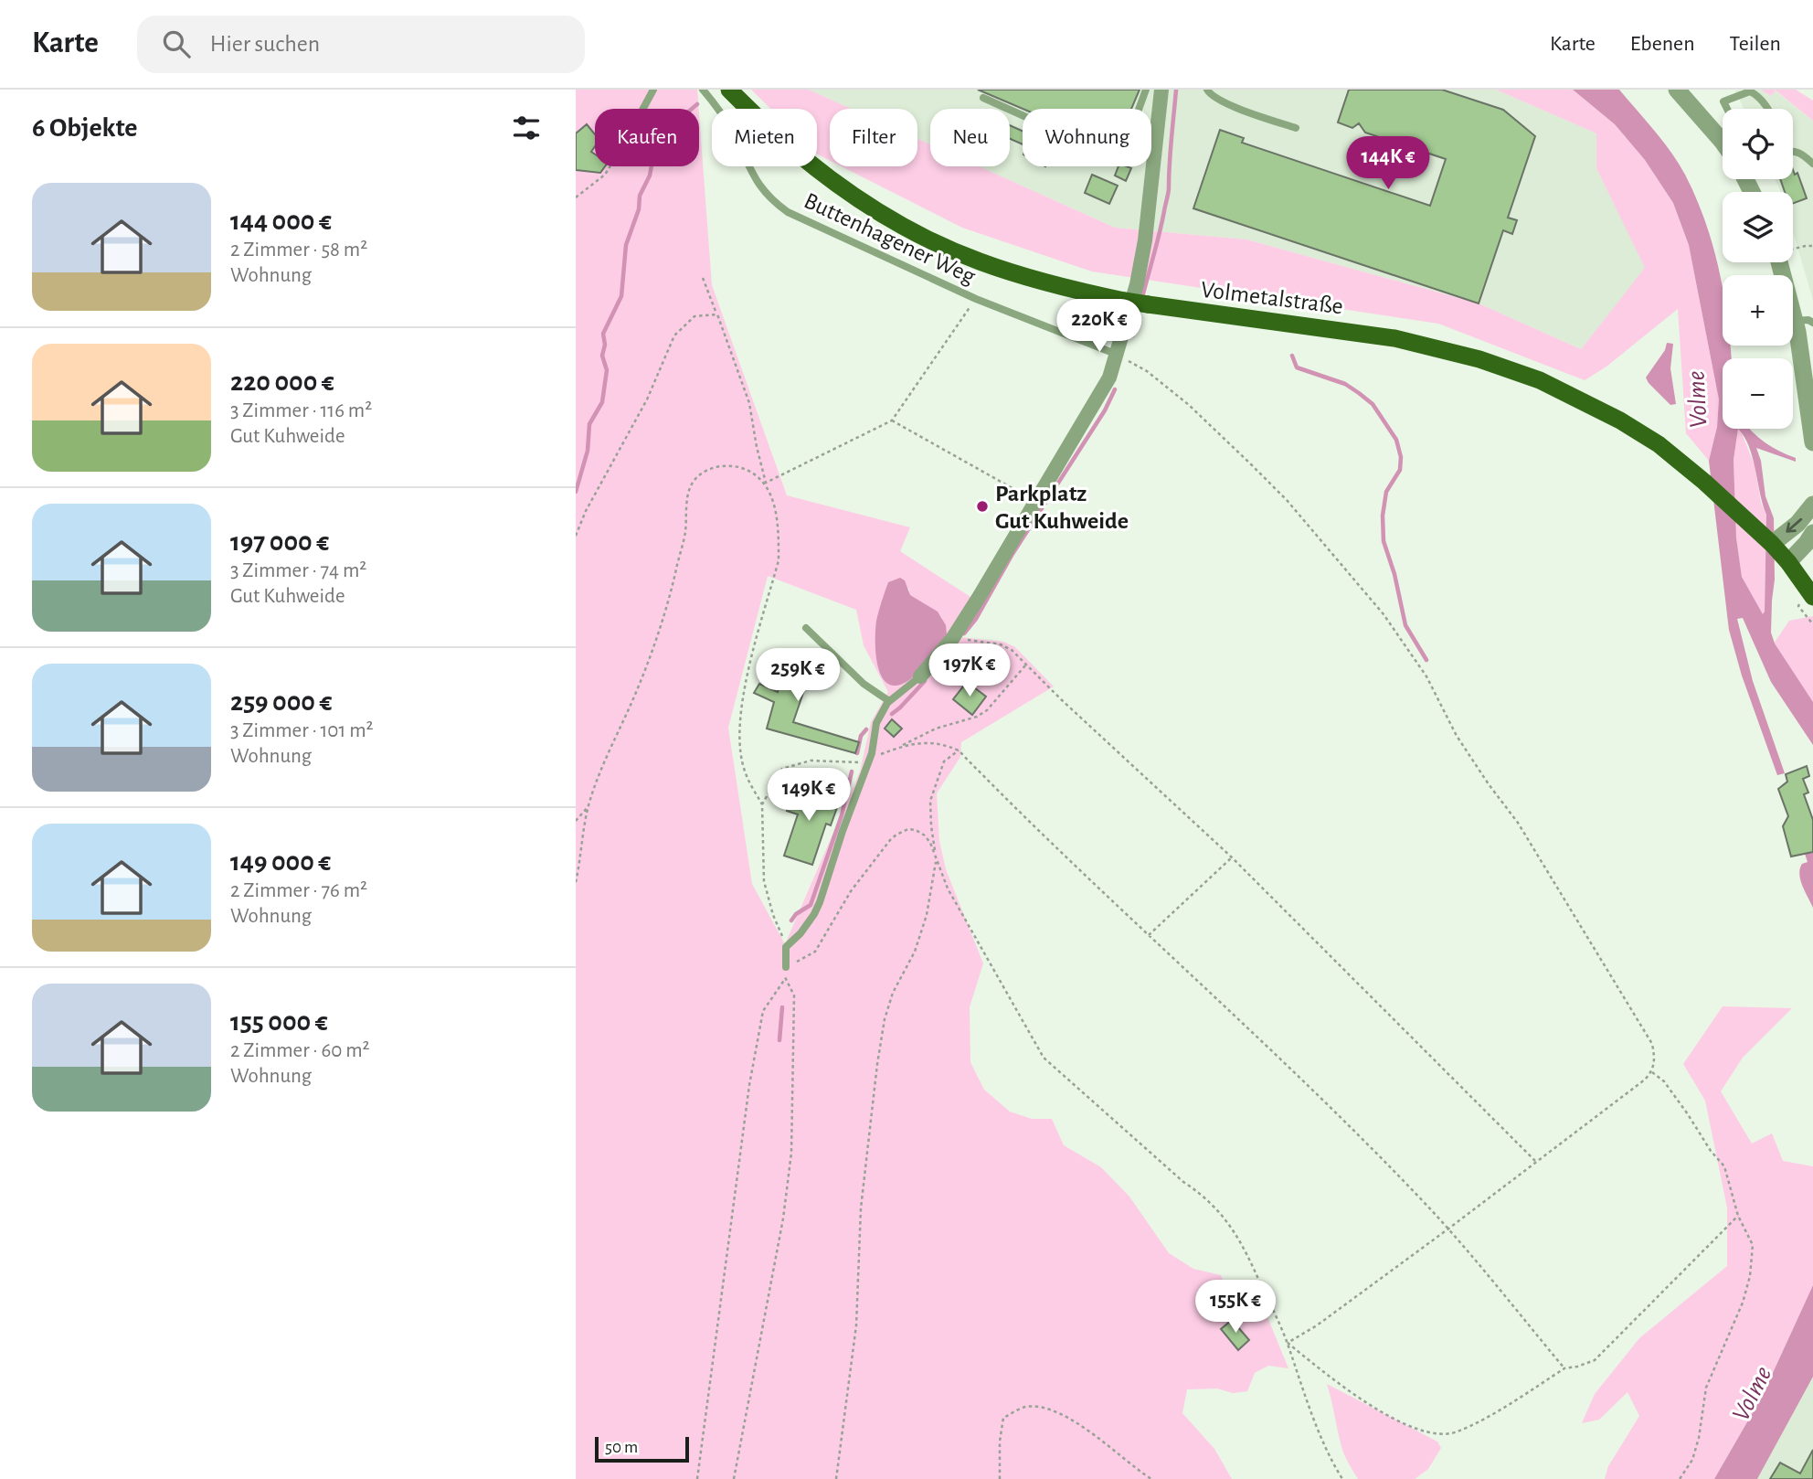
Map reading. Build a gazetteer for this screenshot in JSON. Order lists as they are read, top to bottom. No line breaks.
{"streets":{"main road":["Volmetalstraße"],"lane":["Buttenhagener Weg"]},"water":["Volme"],"places":["Parkplatz Gut Kuhweide"],"scale_bar":"50 m","page":{"header":"Karte","search":"Hier suchen","nav":["Karte","Ebenen","Teilen"],"heading":"6 Objekte","map_buttons":["+","−"],"chip":["Kaufen","Mieten","Filter","Neu","Wohnung"],"price":["144K €","220K €","197K €","259K €","149K €","155K €"],"list":[{"name":"144 000 €","note":"2 Zimmer · 58 m² · Wohnung"},{"name":"220 000 €","note":"3 Zimmer · 116 m² · Gut Kuhweide"},{"name":"197 000 €","note":"3 Zimmer · 74 m² · Gut Kuhweide"},{"name":"259 000 €","note":"3 Zimmer · 101 m² · Wohnung"},{"name":"149 000 €","note":"2 Zimmer · 76 m² · Wohnung"},{"name":"155 000 €","note":"2 Zimmer · 60 m² · Wohnung"}],"scale":"50 m"}}
